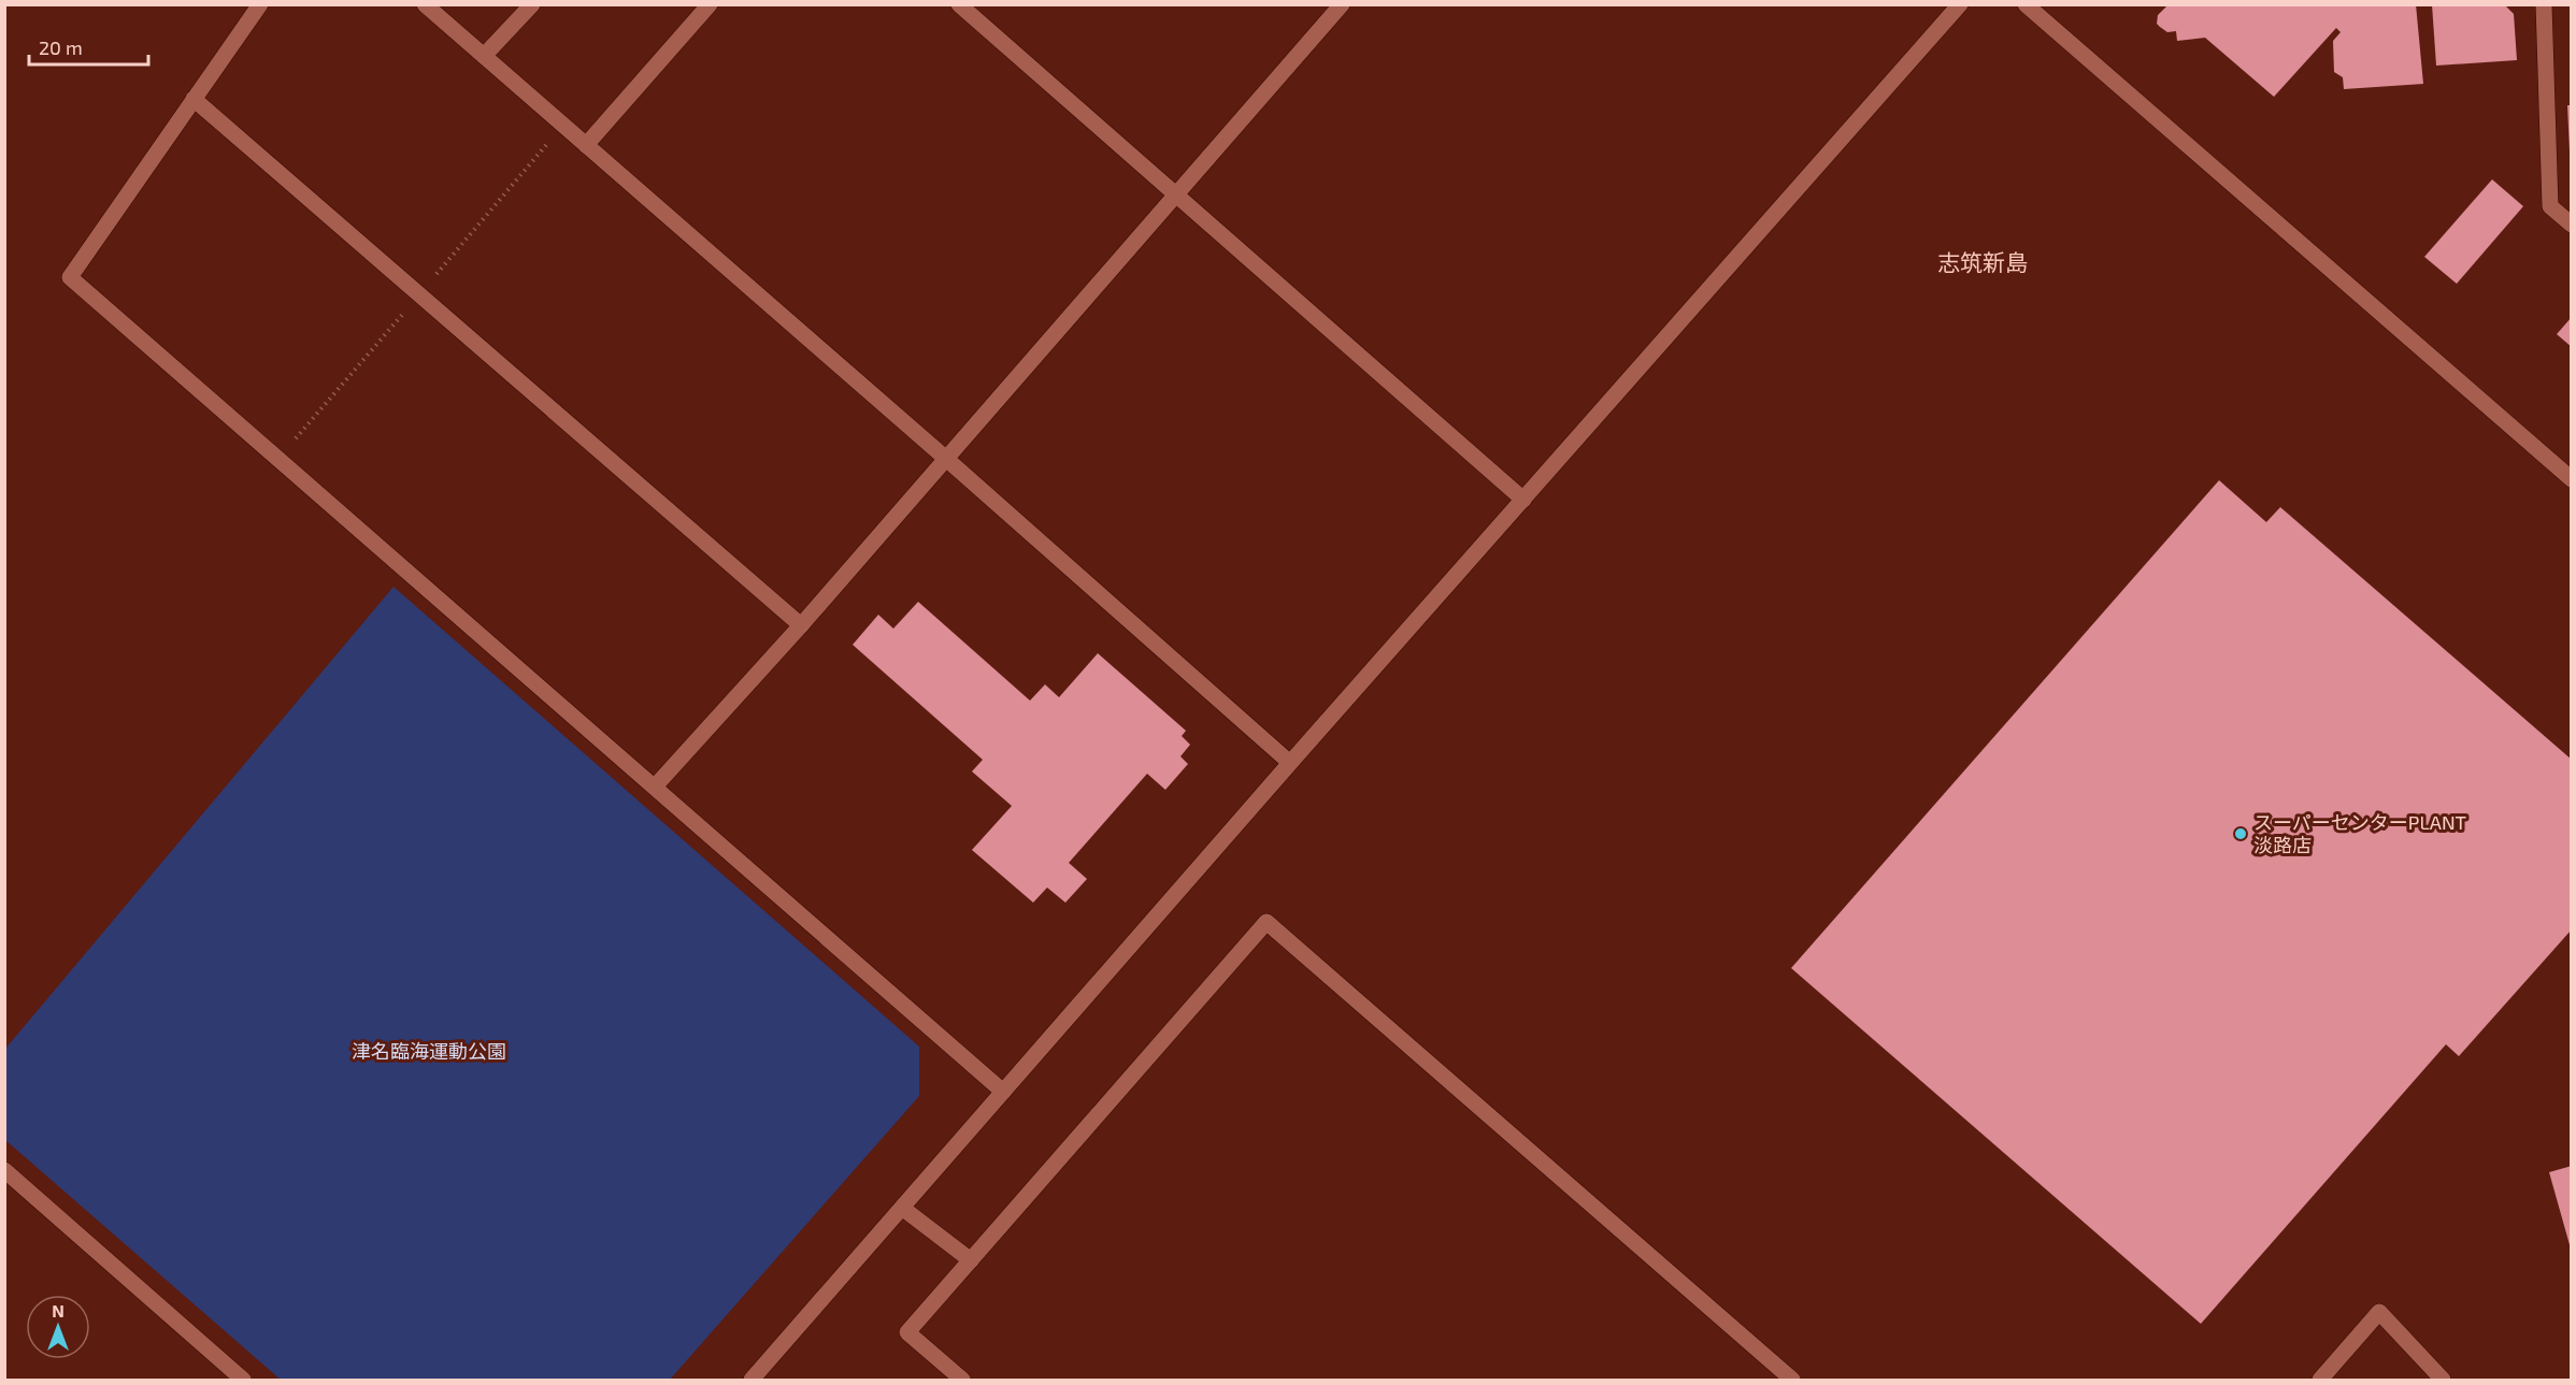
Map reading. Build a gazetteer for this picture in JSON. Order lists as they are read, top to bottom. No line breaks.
{"districts":["志筑新島"],"parks":["津名臨海運動公園"],"places":["スーパーセンターPLANT 淡路店"],"scale_bar":"20 m","north":"top"}
